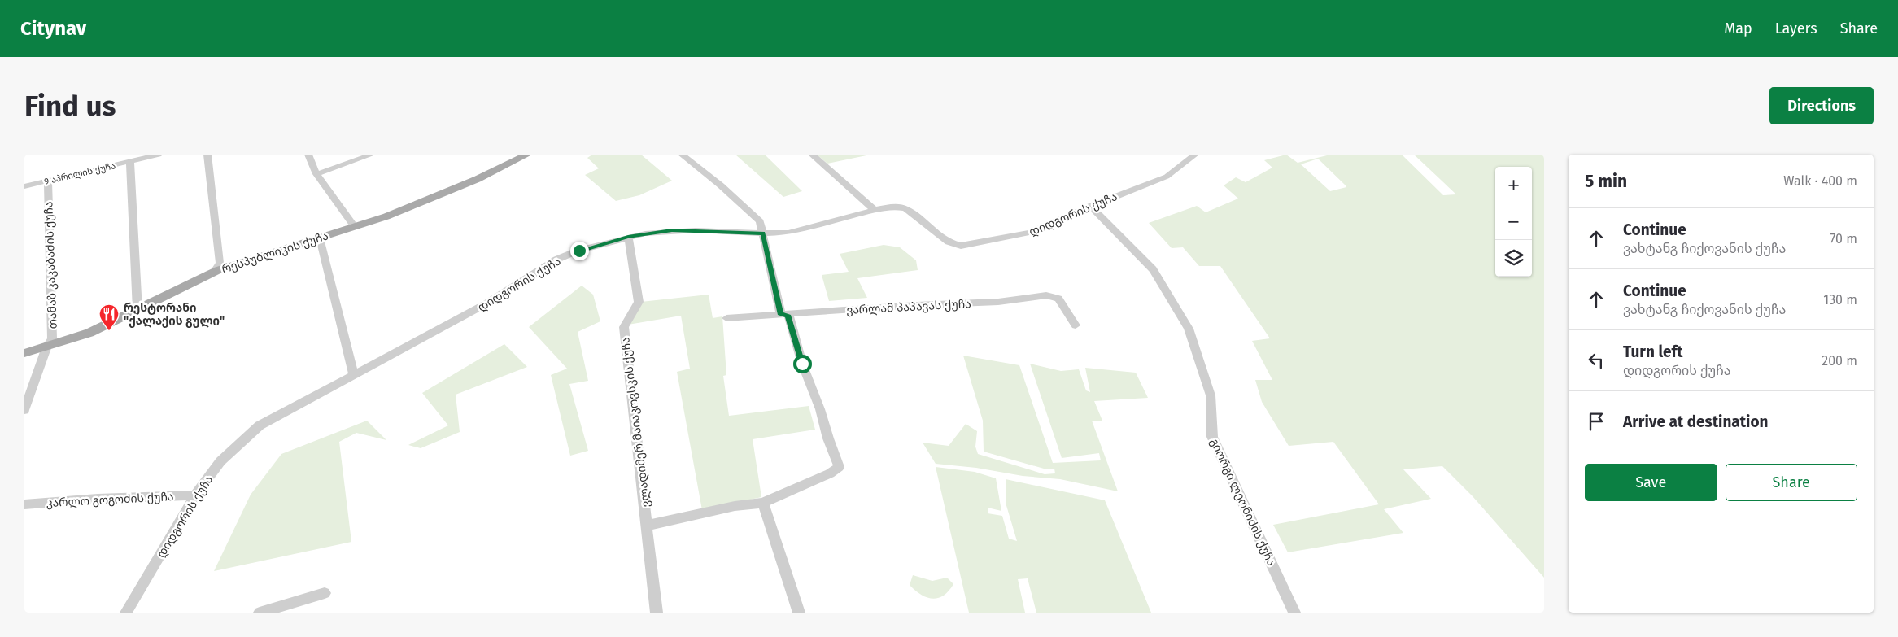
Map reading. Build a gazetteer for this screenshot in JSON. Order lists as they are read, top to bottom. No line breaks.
{"streets":{"main road":["რესპუბლიკის ქუჩა"],"street":["9 აპრილის ქუჩა","დიდგორის ქუჩა","თამაზ კაკაბაძის ქუჩა","ვარლამ პაპავას ქუჩა","ვლადიმერ მაიაკოვსკის ქუჩა","კარლო გოგოძის ქუჩა","გიორგი ლეონიძის ქუჩა"]},"crossings":[["9 აპრილის ქუჩა","თამაზ კაკაბაძის ქუჩა"],["დიდგორის ქუჩა","ვლადიმერ მაიაკოვსკის ქუჩა"],["დიდგორის ქუჩა","კარლო გოგოძის ქუჩა"],["დიდგორის ქუჩა","გიორგი ლეონიძის ქუჩა"],["რესპუბლიკის ქუჩა","თამაზ კაკაბაძის ქუჩა"]],"places":{"restaurant":["რესტორანი \"ქალაქის გული\""]},"page":{"header":"Citynav","nav":["Map","Layers","Share"],"buttons":["Directions",["Save","Share"]],"title":"Find us","heading":["5 min","Walk · 400 m"],"map_buttons":["+","−"],"list":[["Continue","ვახტანგ ჩიქოვანის ქუჩა","70 m"],["Continue","ვახტანგ ჩიქოვანის ქუჩა","130 m"],["Turn left","დიდგორის ქუჩა","200 m"],"Arrive at destination"]}}
